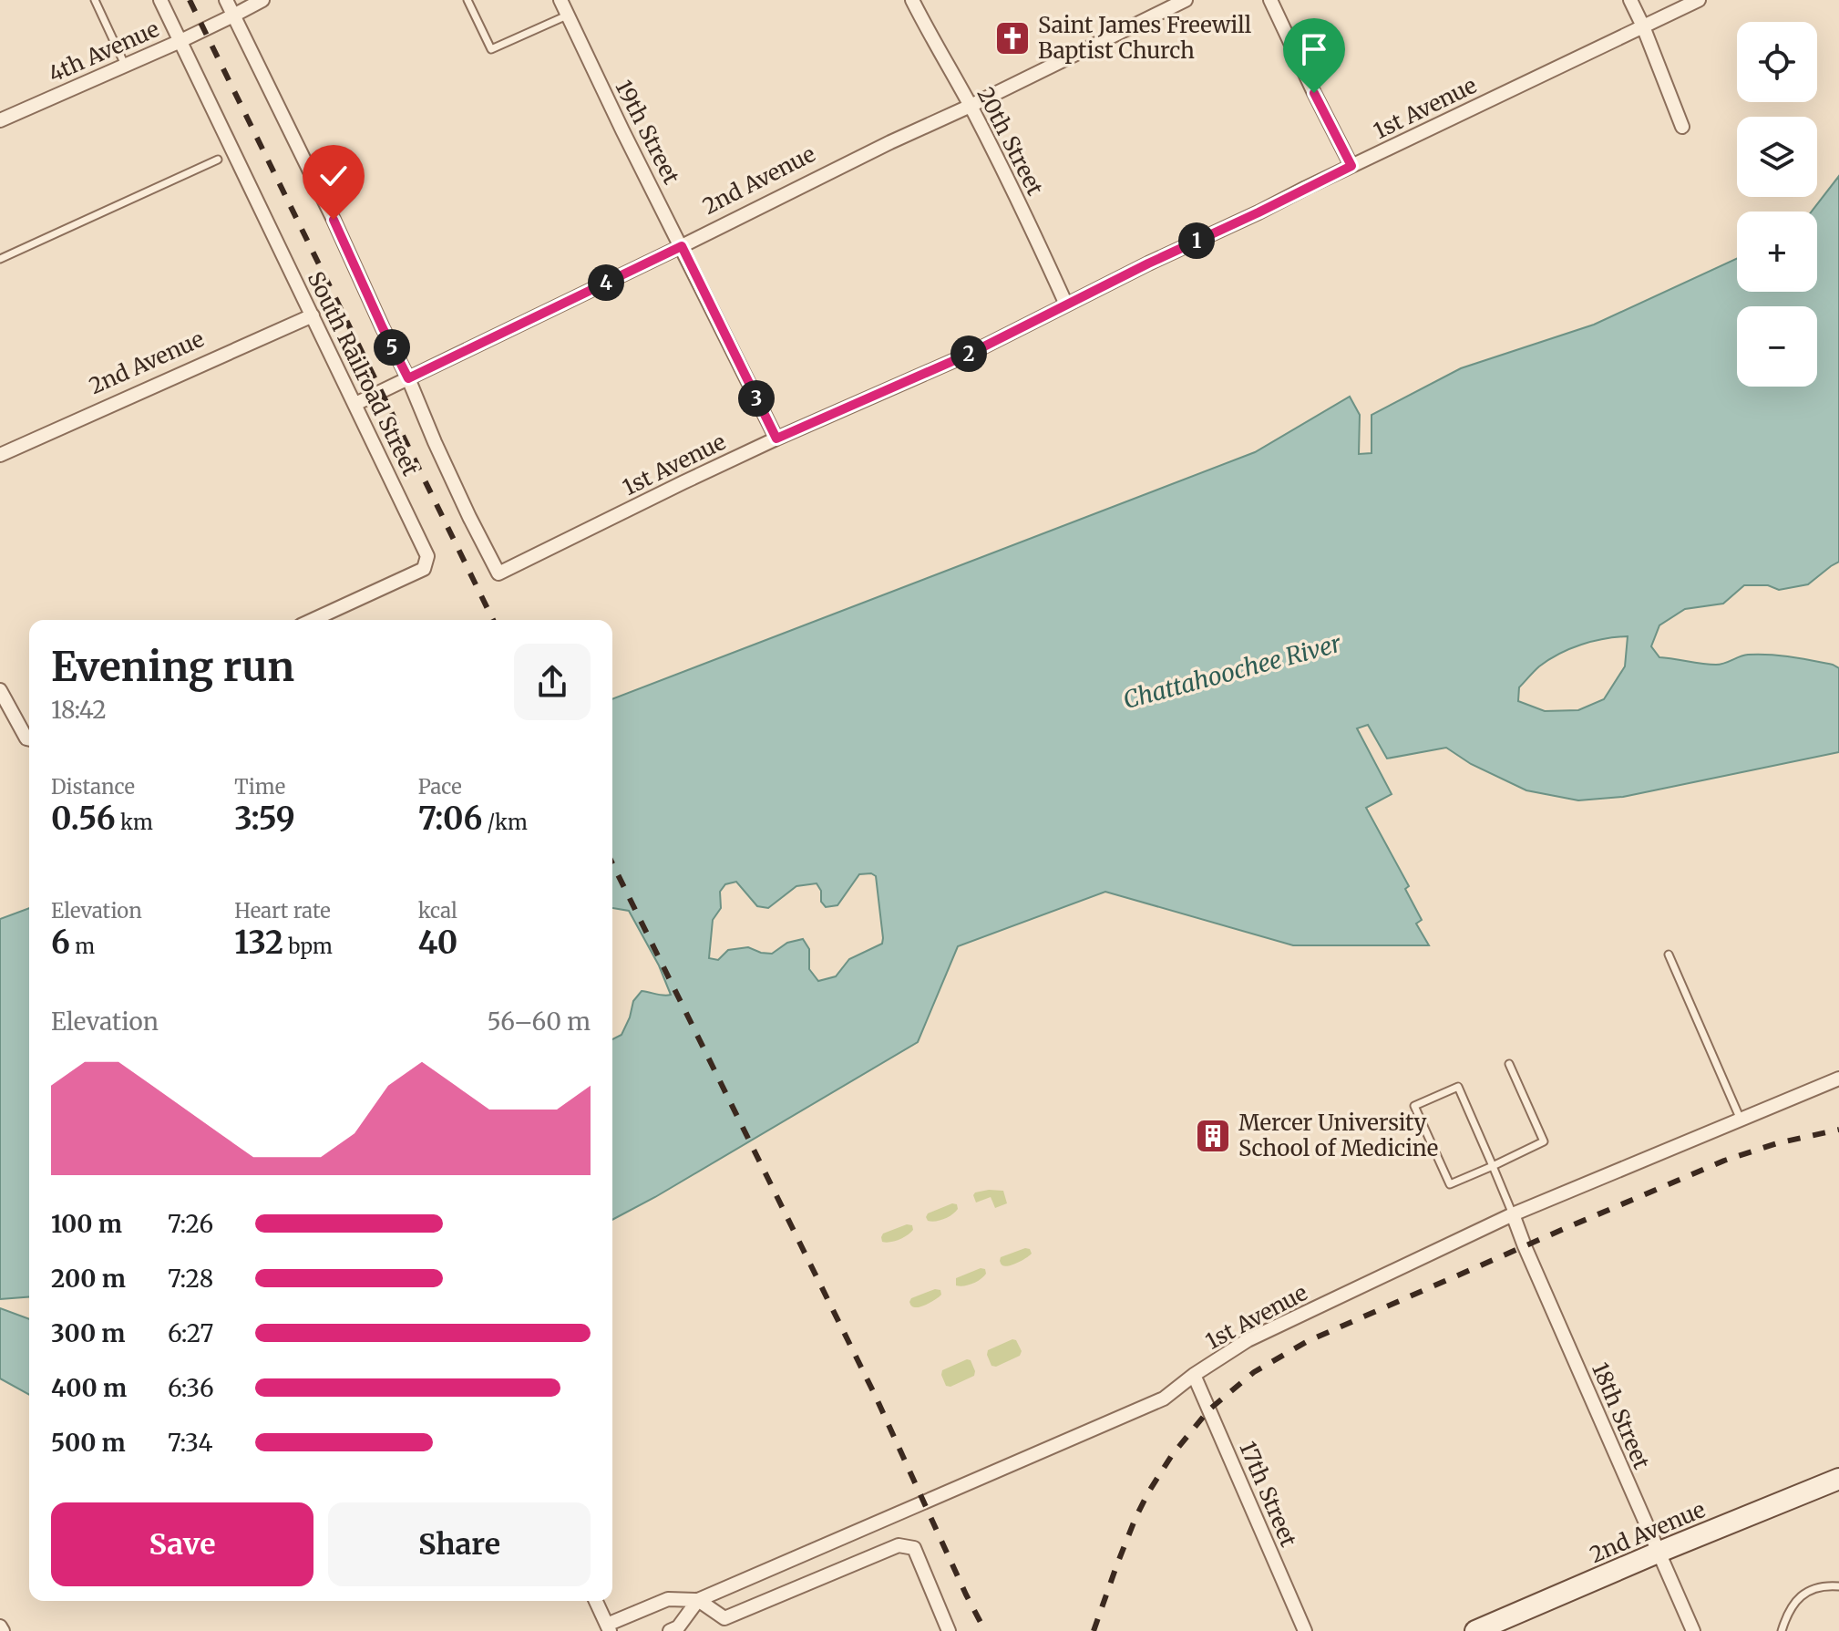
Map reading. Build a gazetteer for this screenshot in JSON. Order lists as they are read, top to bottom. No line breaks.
{"streets":{"main road":["2nd Avenue"],"street":["4th Avenue","1st Avenue","19th Street","20th Street","South Railroad Street","18th Street","17th Street"]},"crossings":[["4th Avenue","South Railroad Street"],["1st Avenue","19th Street"],["1st Avenue","20th Street"],["1st Avenue","2nd Avenue"],["1st Avenue","18th Street"],["1st Avenue","17th Street"],["19th Street","2nd Avenue"],["20th Street","2nd Avenue"],["2nd Avenue","South Railroad Street"],["2nd Avenue","18th Street"]],"water":["Chattahoochee River"],"places":{"church":["Saint James Freewill Baptist Church"],"building":["Mercer University School of Medicine"]},"page":{"map_buttons":["+","−"],"pins":["1","4","5","2","3"],"heading":["Evening run","18:42"],"stats":[["Distance","0.56 km"],["Time","3:59"],["Pace","7:06 /km"],["Elevation","6 m"],["Heart rate","132 bpm"],["kcal","40"]],"chart":["Elevation","56–60 m"],"list":[{"name":"100 m","note":"7:26"},{"name":"200 m","note":"7:28"},{"name":"300 m","note":"6:27"},{"name":"400 m","note":"6:36"},{"name":"500 m","note":"7:34"}],"buttons":["Save","Share"]}}
